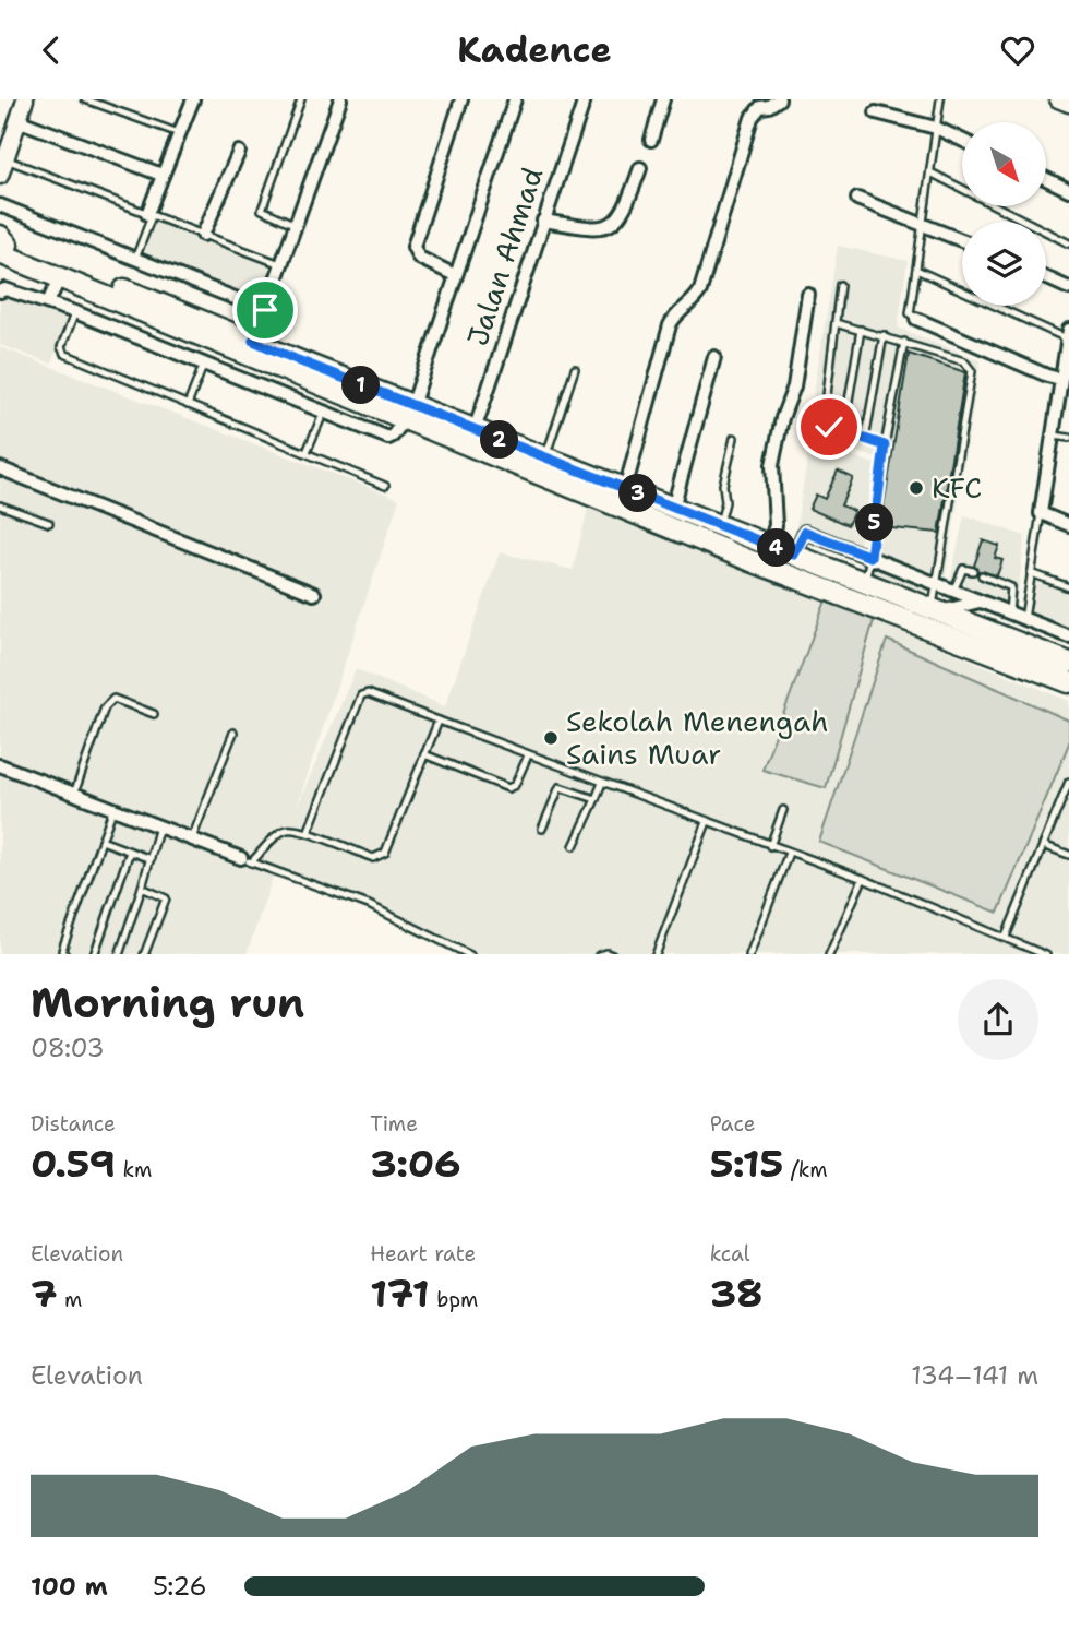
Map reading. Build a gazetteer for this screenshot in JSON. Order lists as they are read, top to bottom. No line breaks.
{"streets":{"street":["Jalan Ahmad"]},"places":["KFC","Sekolah Menengah Sains Muar"],"north":"bottom right","page":{"header":"Kadence","pins":["1","2","3","5","4"],"heading":["Morning run","08:03"],"stats":[["Distance","0.59 km"],["Time","3:06"],["Pace","5:15 /km"],["Elevation","7 m"],["Heart rate","171 bpm"],["kcal","38"]],"chart":["Elevation","134–141 m"],"list":[{"name":"100 m","note":"5:26"}]}}
